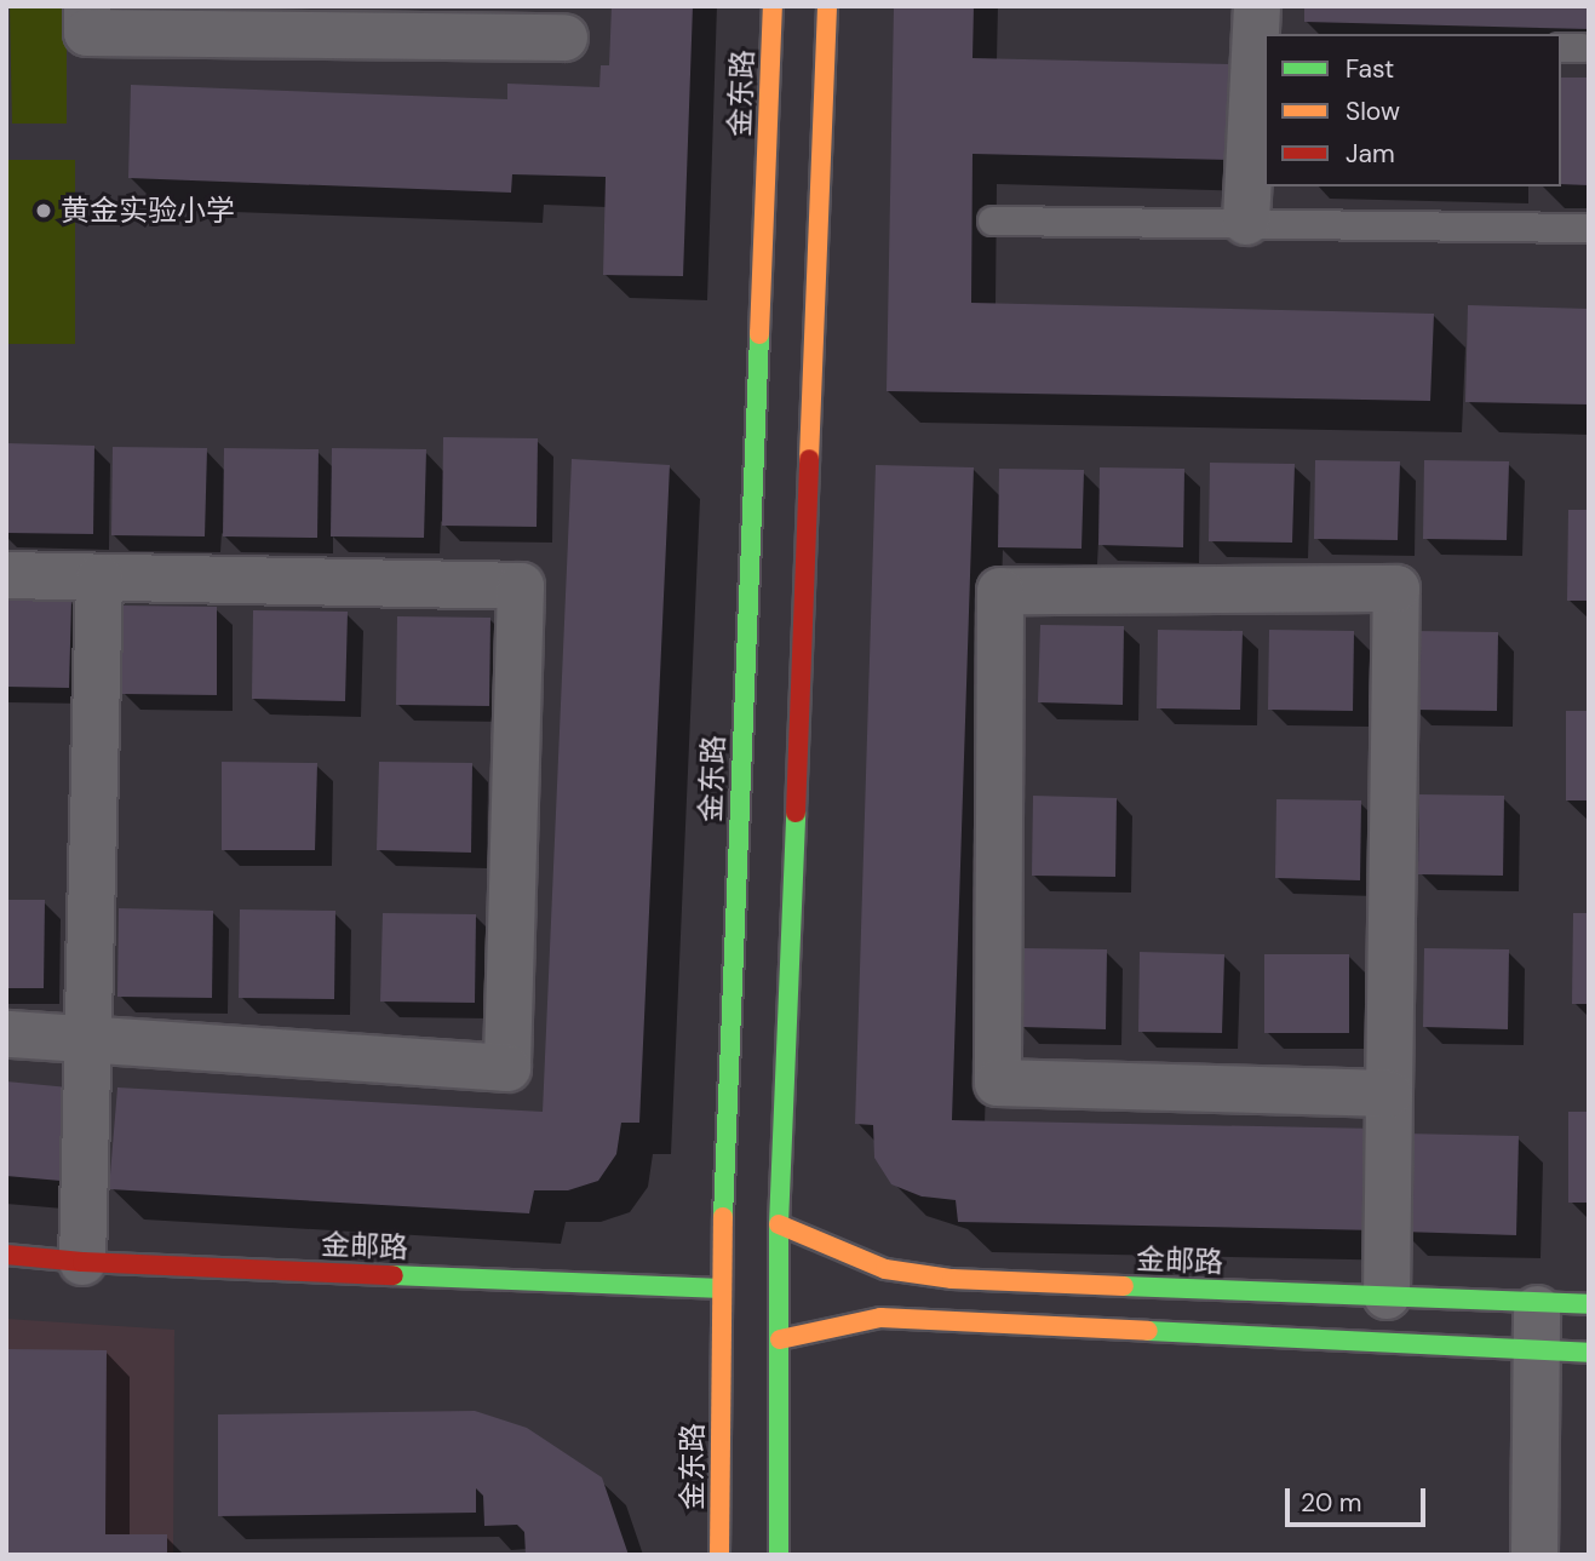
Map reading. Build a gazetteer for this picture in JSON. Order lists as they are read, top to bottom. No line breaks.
{"streets":{"street":["金东路","金邮路"]},"crossings":[["金东路","金邮路"]],"places":["黄金实验小学"],"legend":["Fast","Slow","Jam"],"scale_bar":"20 m"}
